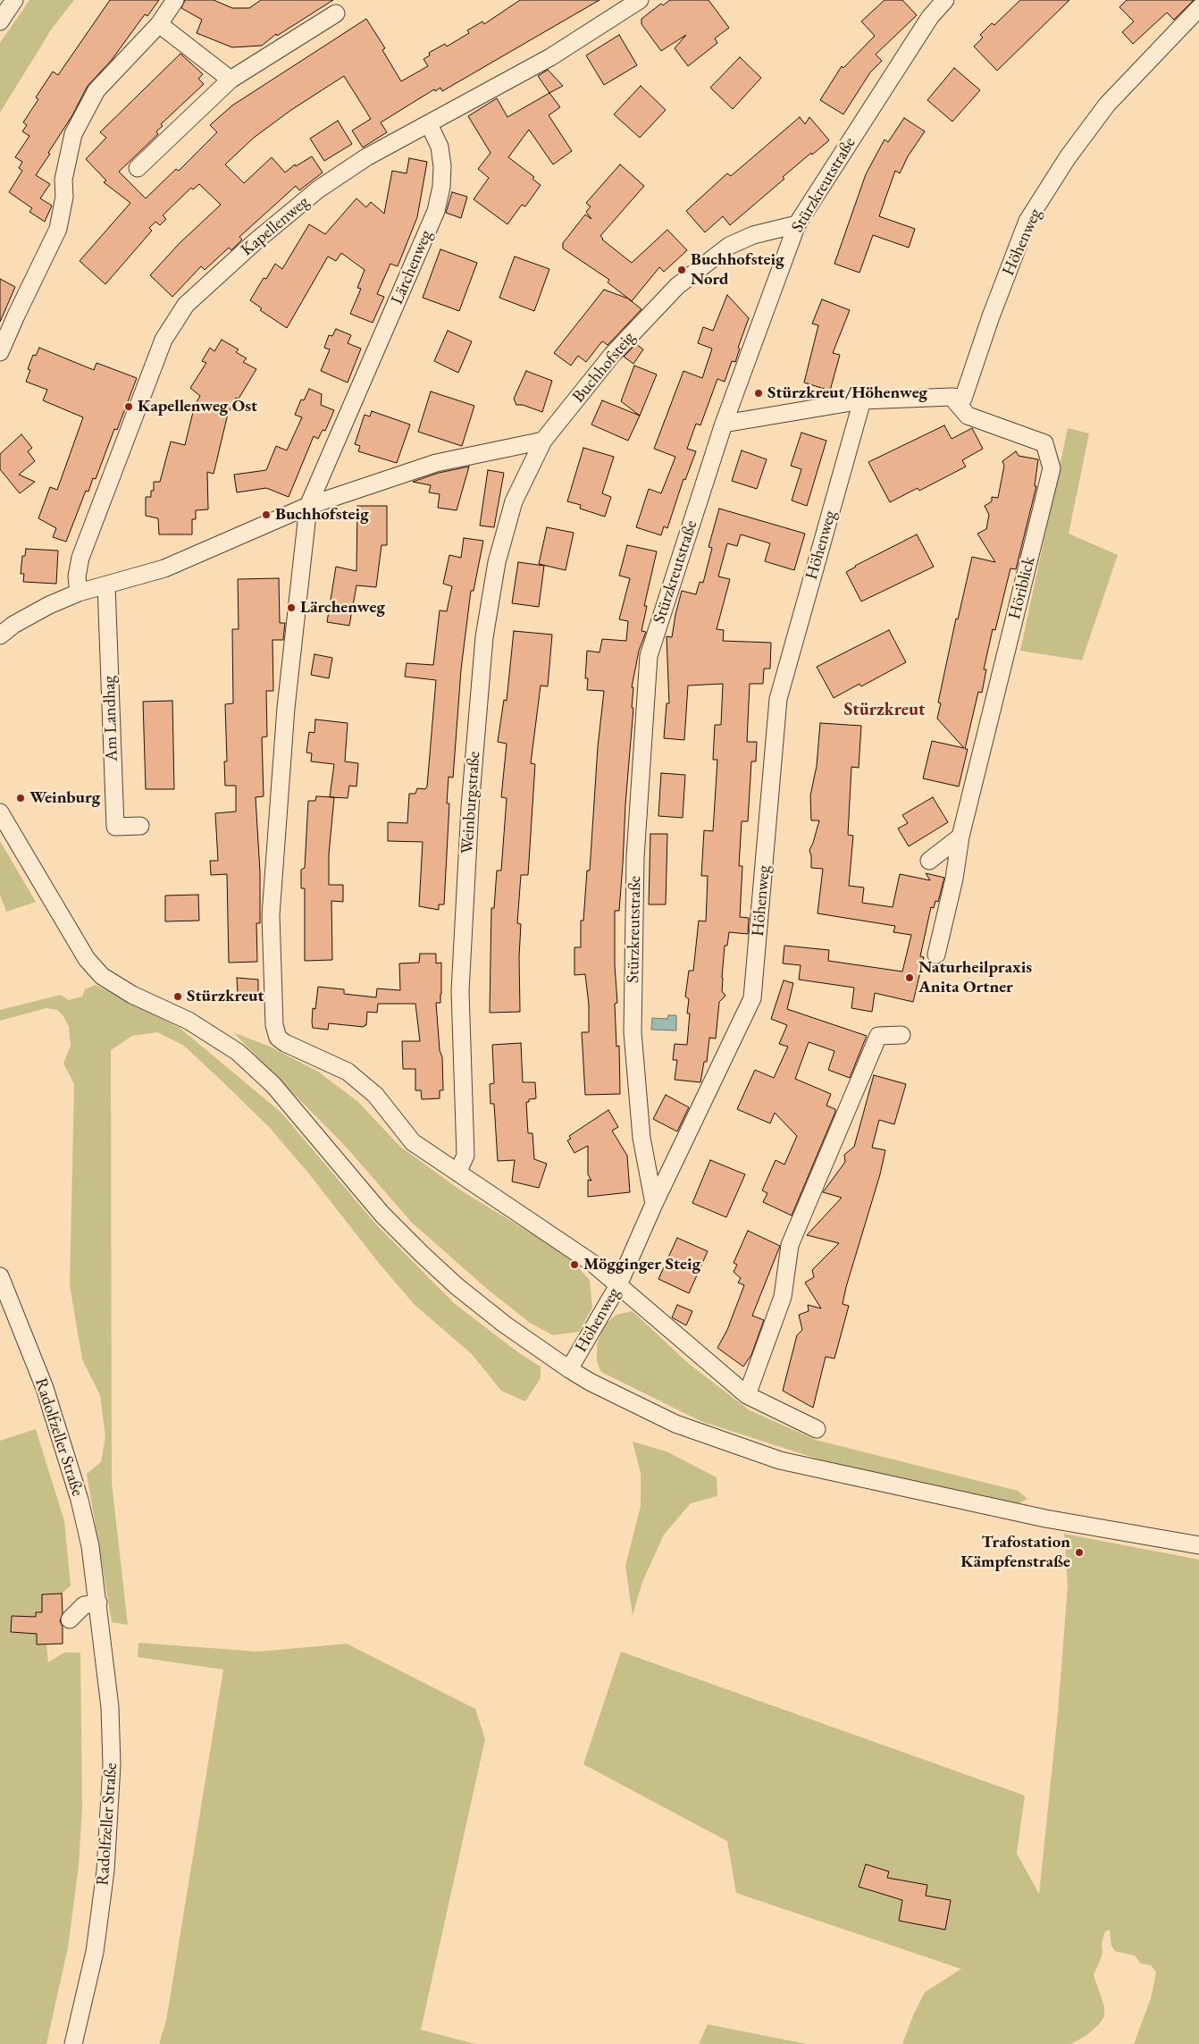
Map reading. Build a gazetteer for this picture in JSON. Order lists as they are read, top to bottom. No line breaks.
{"streets":{"street":["Stürzkreutstraße","Kapellenweg","Höhenweg","Lärchenweg","Buchhofsteig","Höriblick","Am Landhag","Weinburgstraße","Radolfzeller Straße"]},"crossings":[["Stürzkreutstraße","Höhenweg"],["Stürzkreutstraße","Buchhofsteig"],["Kapellenweg","Lärchenweg"],["Höhenweg","Höriblick"],["Lärchenweg","Weinburgstraße"],["Buchhofsteig","Weinburgstraße"]],"districts":["Stürzkreut"],"places":["Buchhofsteig Nord","Stürzkreut/Höhenweg","Kapellenweg Ost","Buchhofsteig","Lärchenweg","Weinburg","Naturheilpraxis Anita Ortner","Stürzkreut","Mögginger Steig","Trafostation Kämpfenstraße"]}
